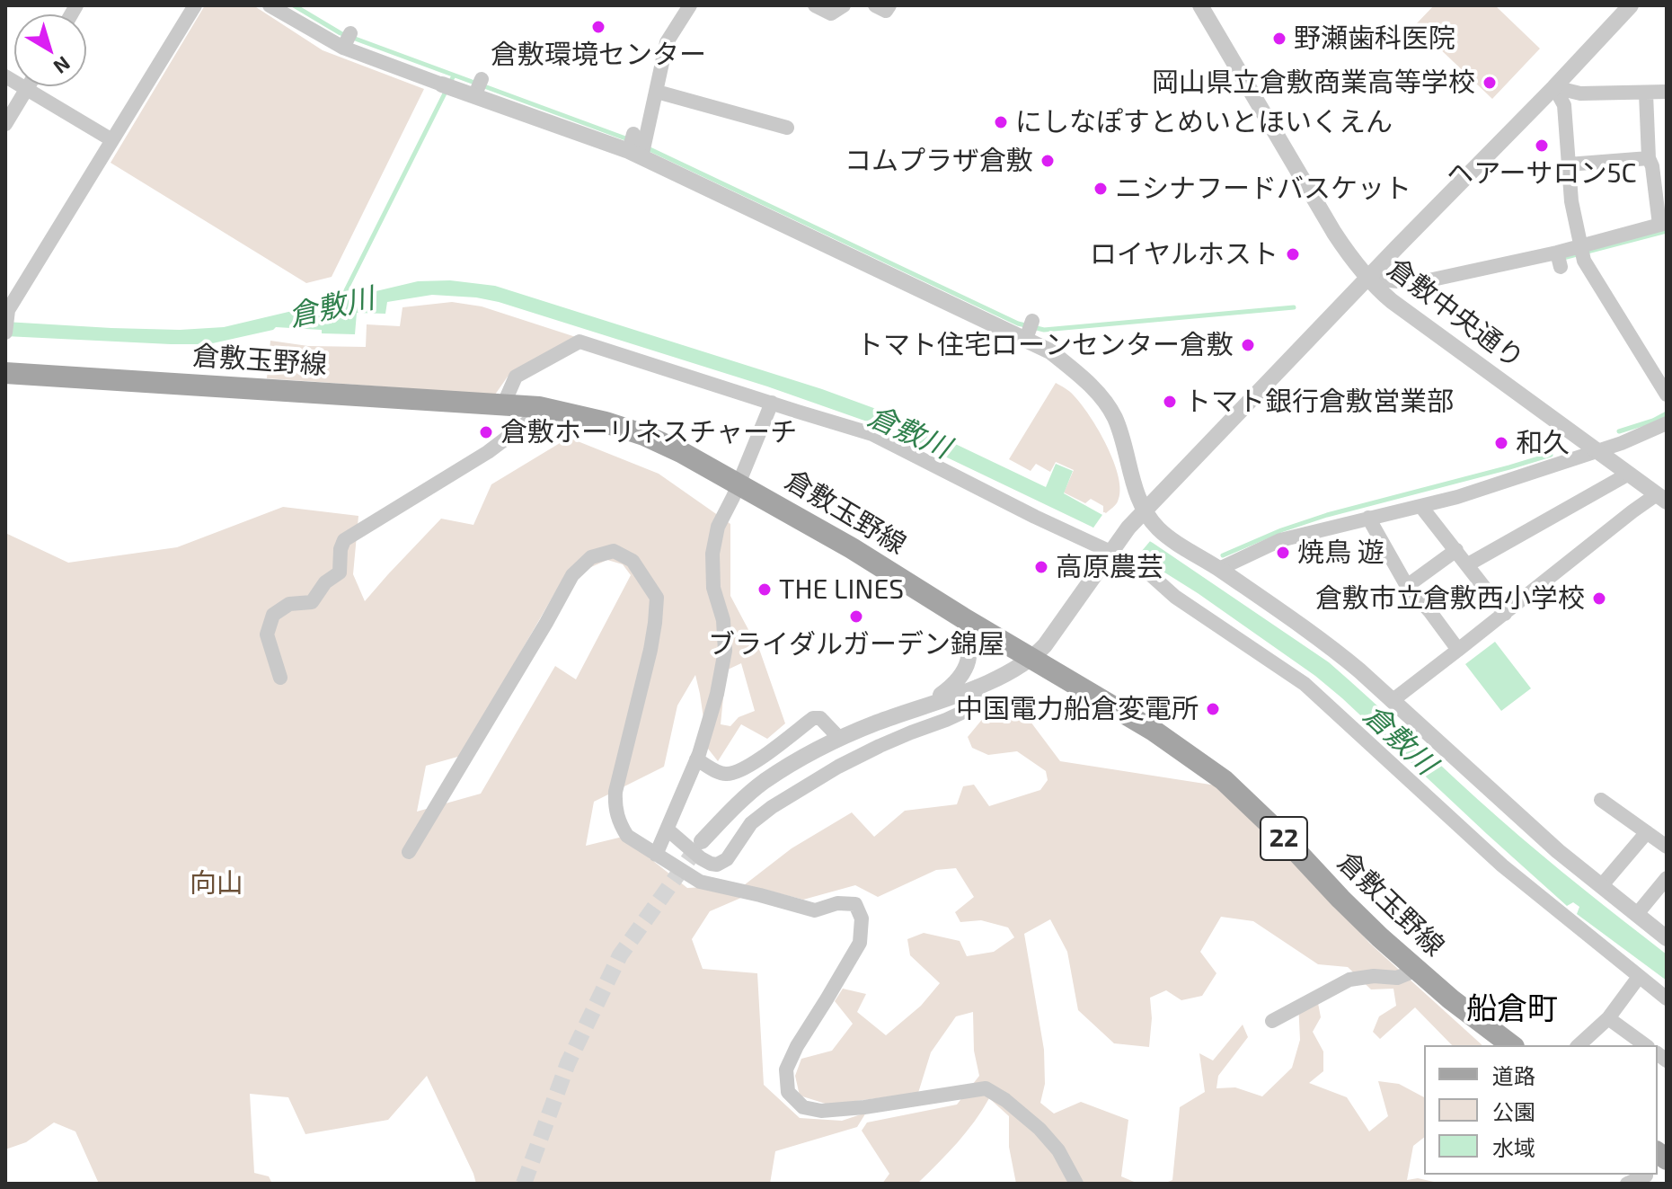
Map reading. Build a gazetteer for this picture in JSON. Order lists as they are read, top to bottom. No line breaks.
{"streets":{"main road":["倉敷玉野線","22"],"street":["倉敷中央通り"]},"districts":["船倉町"],"water":["倉敷川"],"parks":["向山"],"places":["倉敷環境センター","野瀬歯科医院","岡山県立倉敷商業高等学校","にしなぽすとめいとほいくえん","ヘアーサロン5C","コムプラザ倉敷","ニシナフードバスケット","ロイヤルホスト","トマト住宅ローンセンター倉敷","トマト銀行倉敷営業部","倉敷ホーリネスチャーチ","和久","焼鳥 遊","高原農芸","THE LINES","倉敷市立倉敷西小学校","ブライダルガーデン錦屋","中国電力船倉変電所"],"legend":["道路","公園","水域"],"north":"bottom right"}
